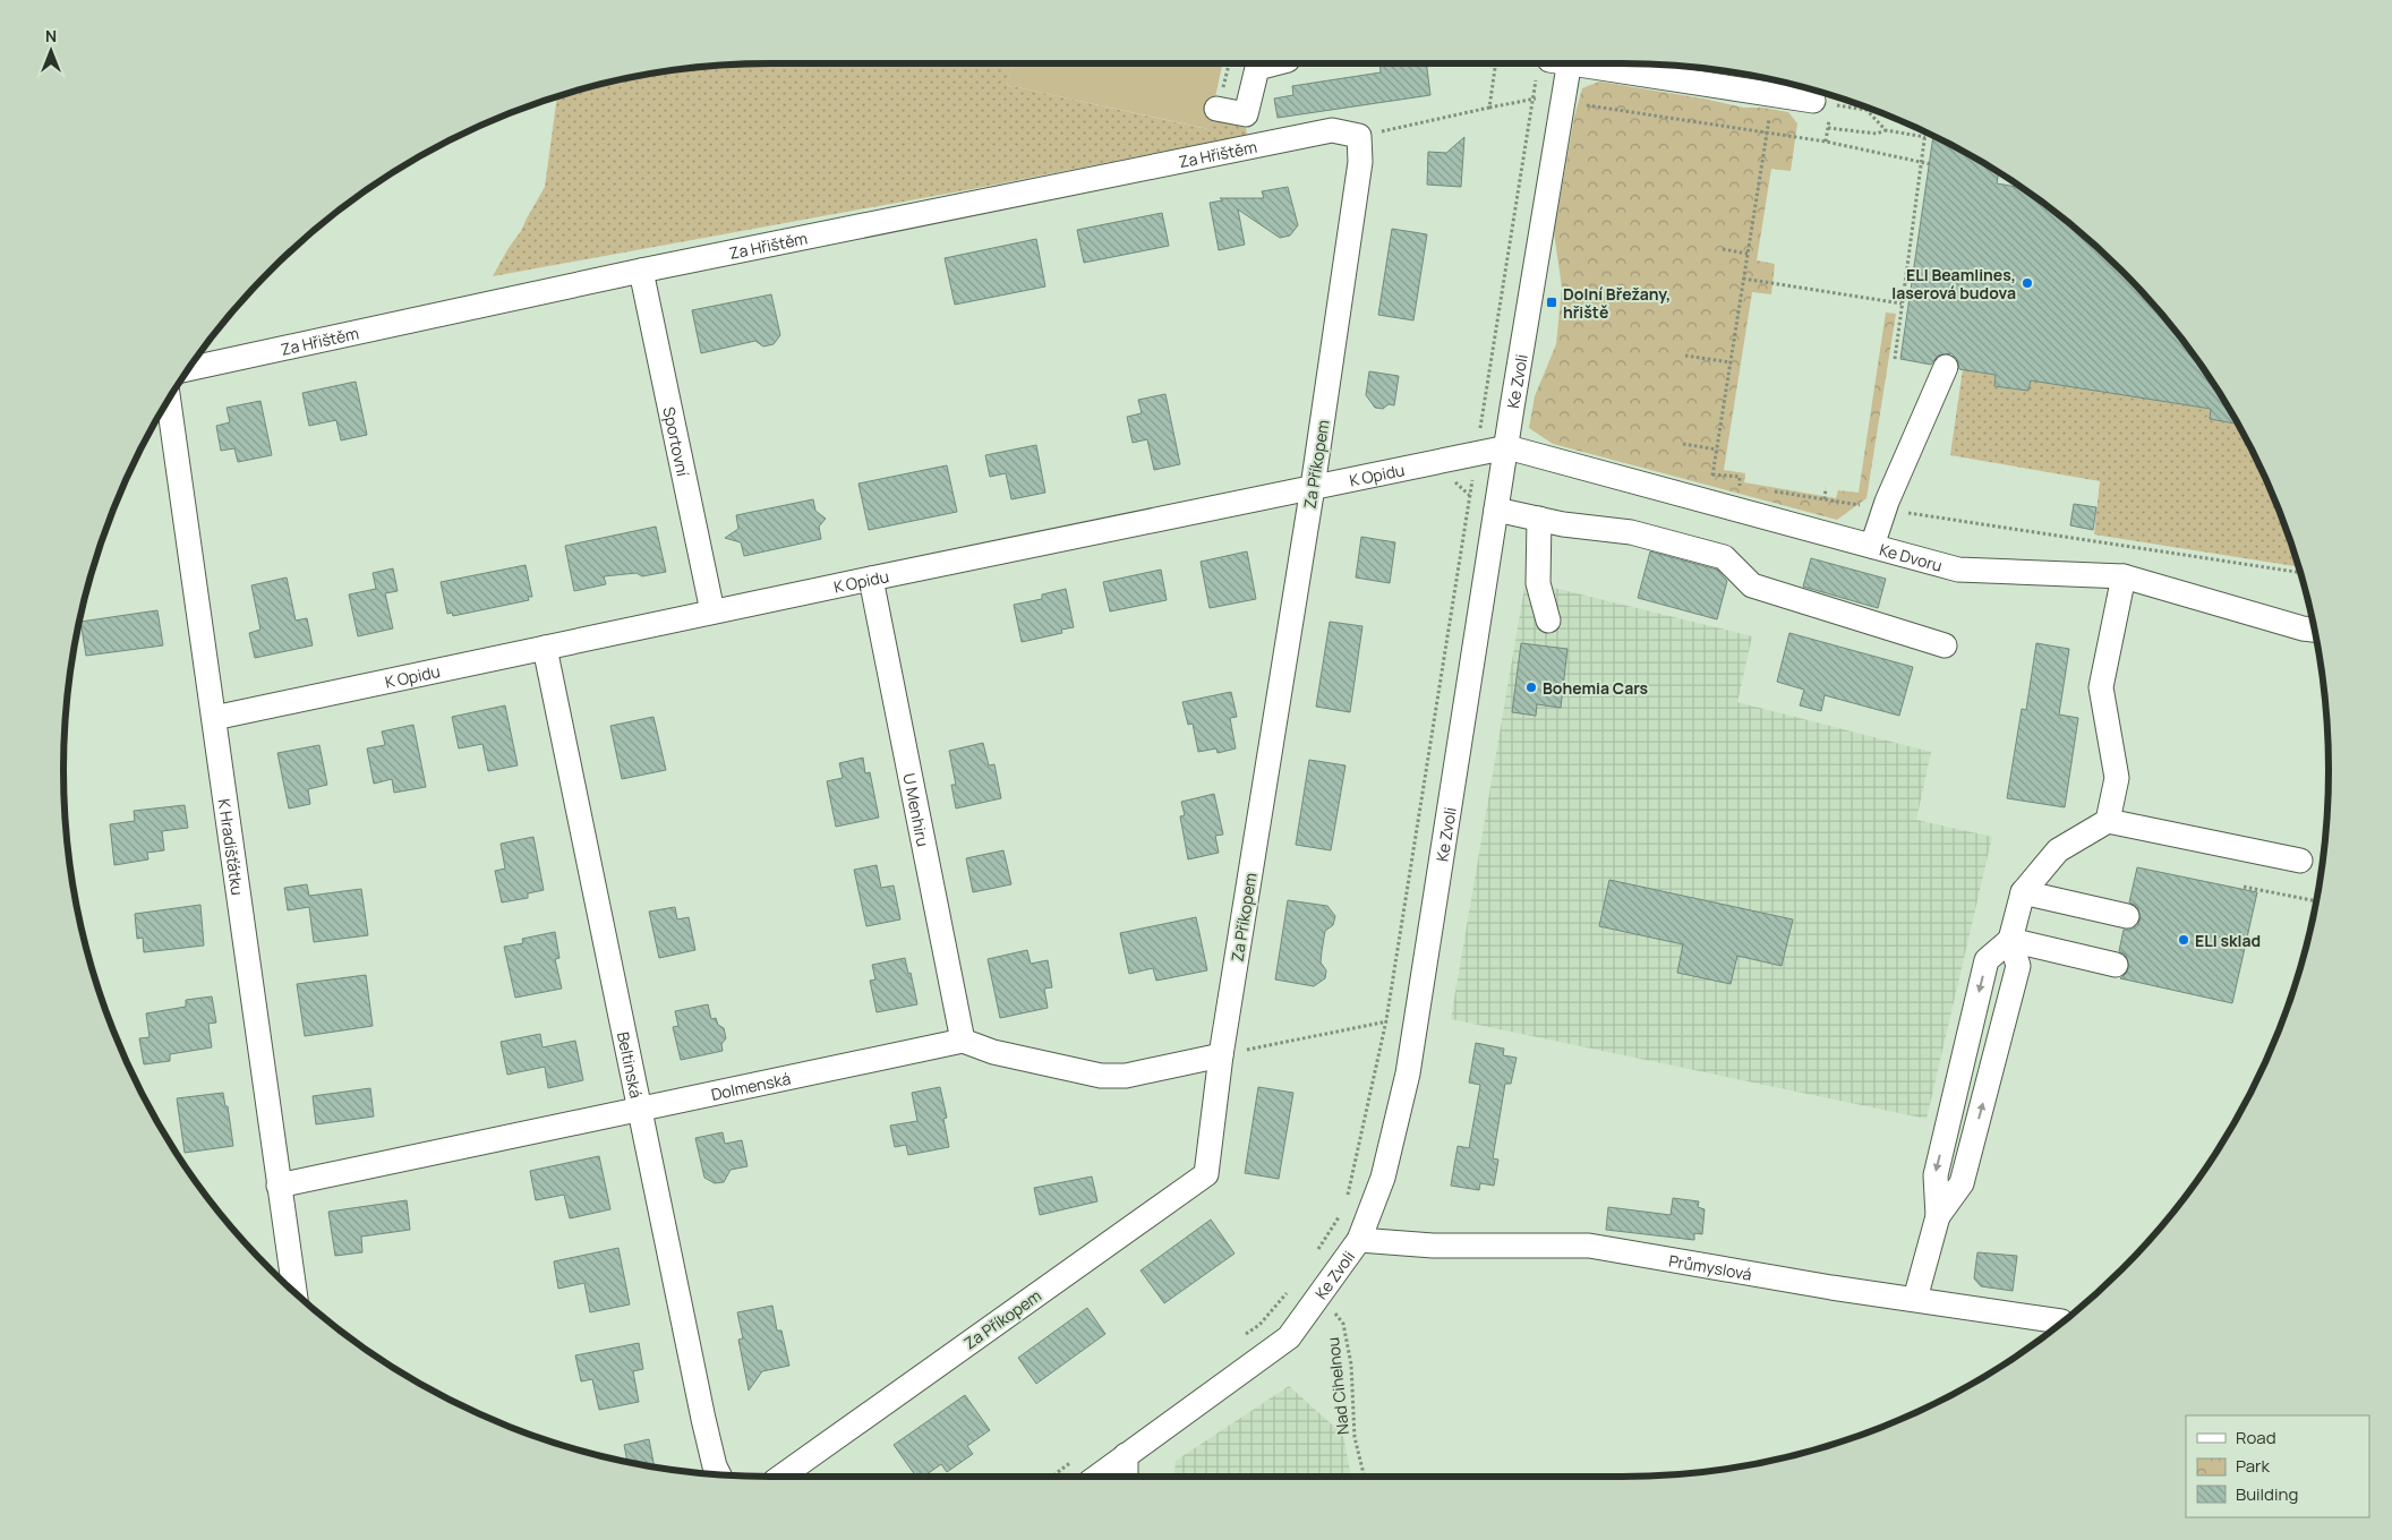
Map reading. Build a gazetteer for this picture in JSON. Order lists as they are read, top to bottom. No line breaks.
{"streets":{"street":["Za Hřištěm","Ke Zvoli","Sportovní","Za Příkopem","K Opidu","Ke Dvoru","U Menhiru","K Hradišťátku","Beltinská","Dolmenská","Průmyslová"],"path":["Nad Cihelnou"]},"crossings":[["Za Hřištěm","Sportovní"],["Za Hřištěm","Za Příkopem"],["Ke Zvoli","K Opidu"],["Ke Zvoli","Ke Dvoru"],["Ke Zvoli","Průmyslová"],["Ke Zvoli","Nad Cihelnou"],["Sportovní","K Opidu"],["Za Příkopem","K Opidu"],["K Opidu","Ke Dvoru"],["K Opidu","U Menhiru"],["K Opidu","K Hradišťátku"],["K Opidu","Beltinská"],["U Menhiru","Dolmenská"],["K Hradišťátku","Dolmenská"],["Beltinská","Dolmenská"]],"places":{"other":["ELI Beamlines, laserová budova","Bohemia Cars","ELI sklad"],"transit":["Dolní Břežany, hřiště"]},"legend":["Road","Park","Building"],"north":"top"}
